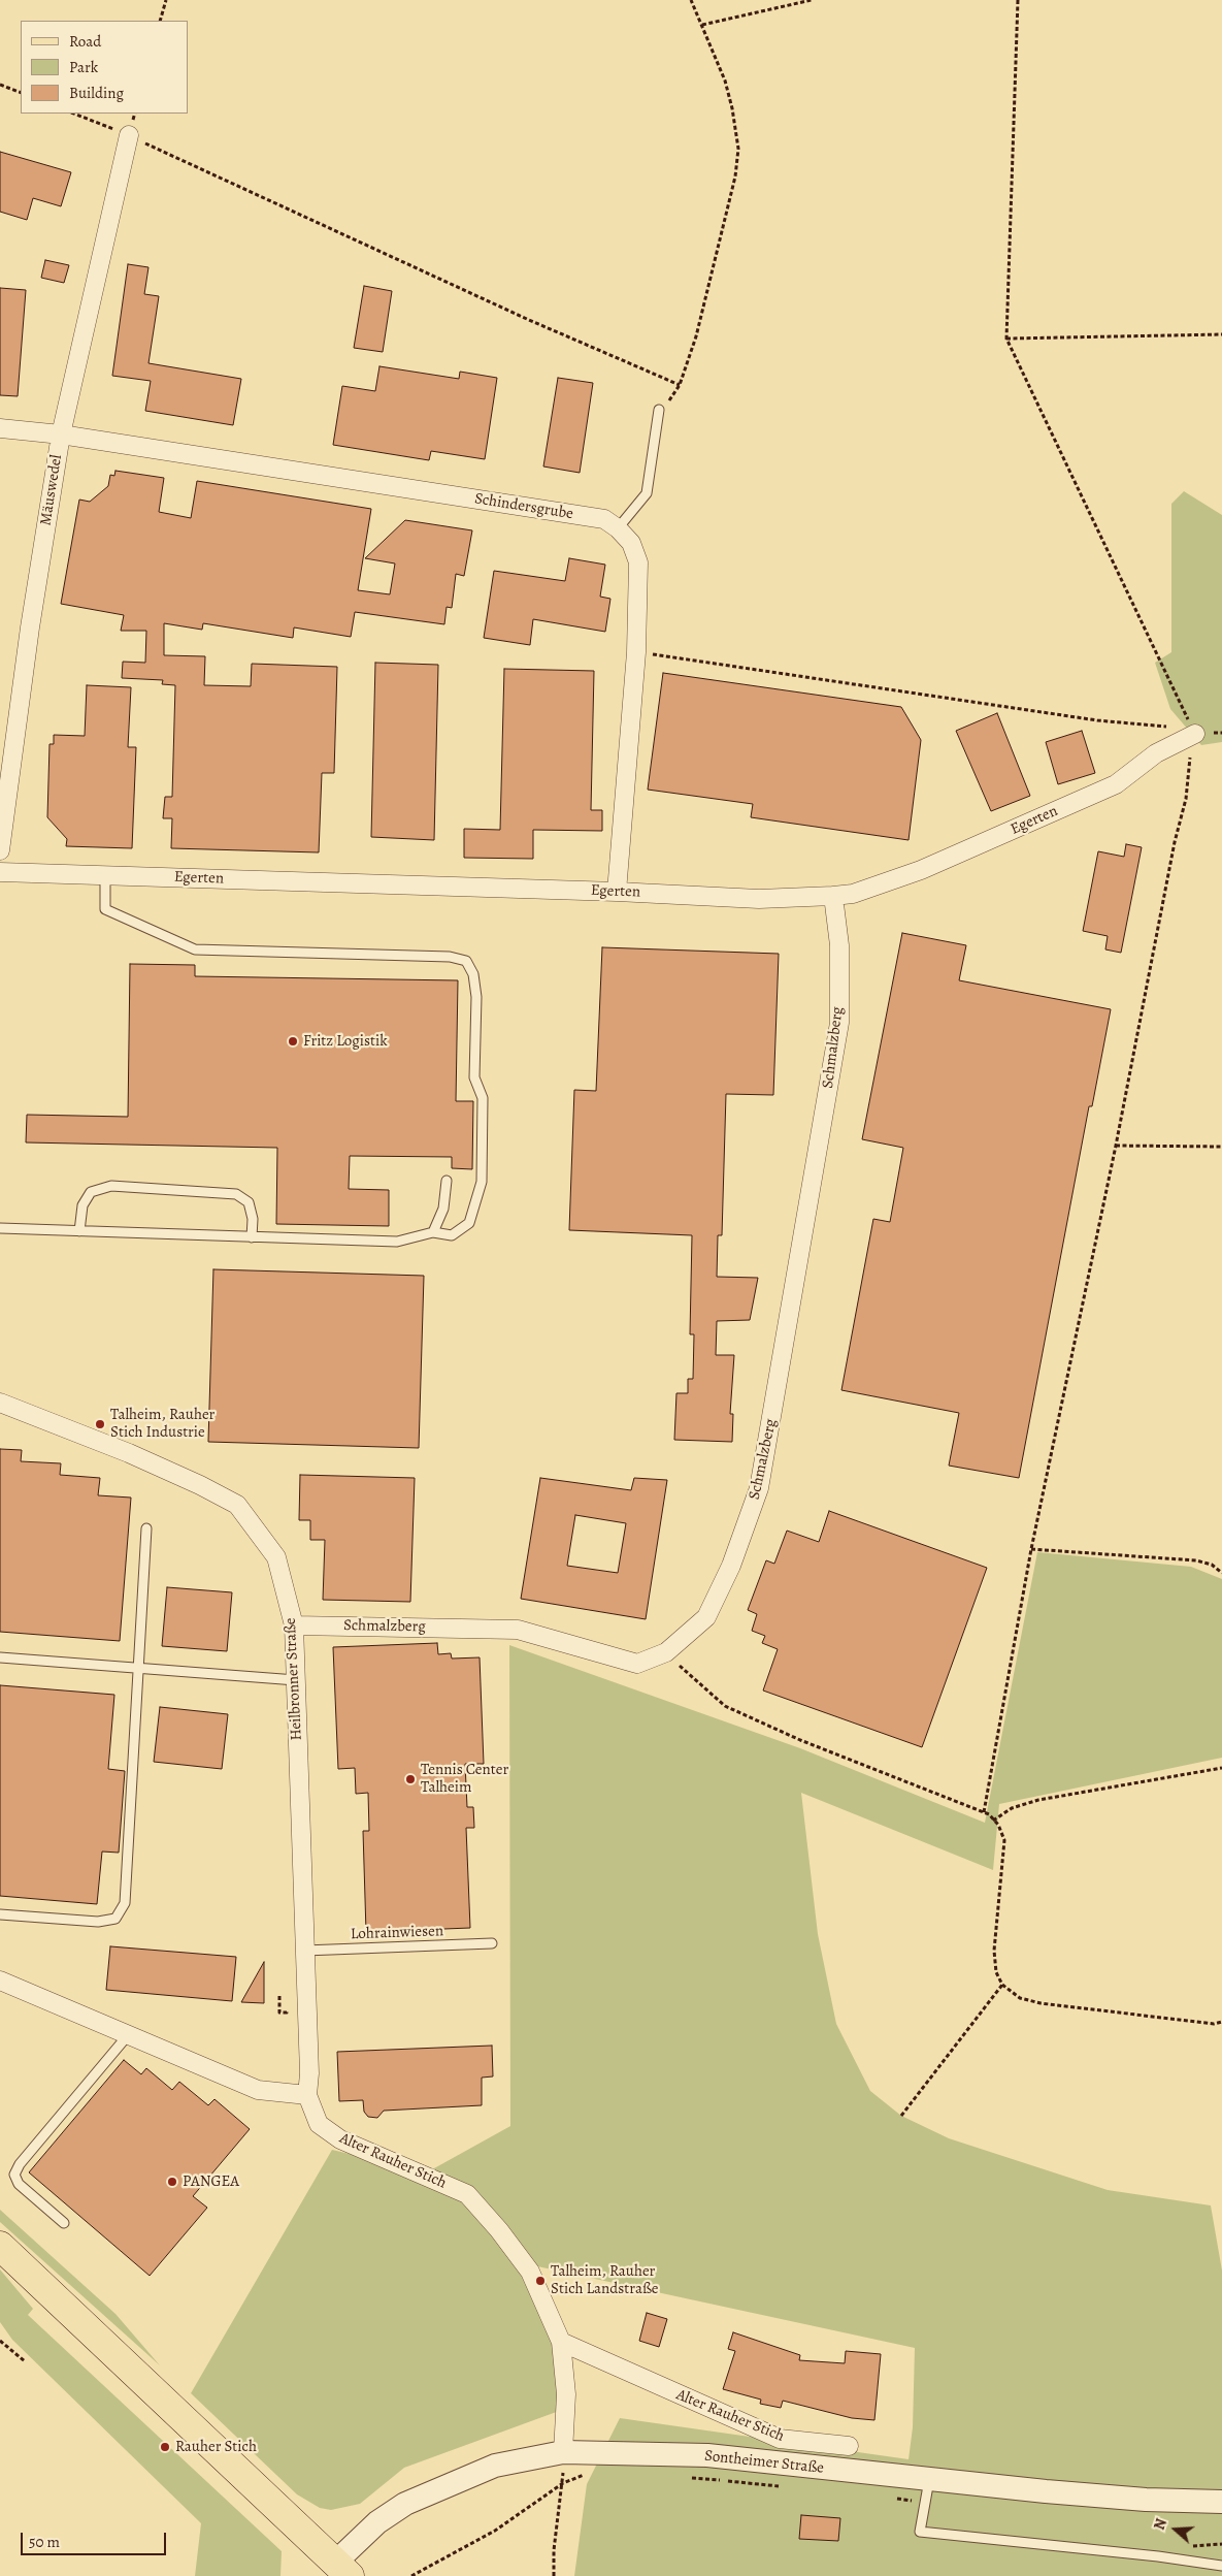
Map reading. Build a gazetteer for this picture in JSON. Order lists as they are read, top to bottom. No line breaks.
{"streets":{"street":["Mäuswedel","Schindersgrube","Egerten","Schmalzberg","Heilbronner Straße","Alter Rauher Stich","Sontheimer Straße"],"lane":["Lohrainwiesen"]},"crossings":[["Mäuswedel","Schindersgrube"],["Schindersgrube","Egerten"],["Egerten","Schmalzberg"],["Schmalzberg","Heilbronner Straße"],["Heilbronner Straße","Lohrainwiesen"],["Heilbronner Straße","Alter Rauher Stich"],["Alter Rauher Stich","Sontheimer Straße"]],"places":["Fritz Logistik","Talheim, Rauher Stich Industrie","Tennis Center Talheim","PANGEA","Talheim, Rauher Stich Landstraße","Rauher Stich"],"legend":["Road","Park","Building"],"scale_bar":"50 m","north":"left"}
